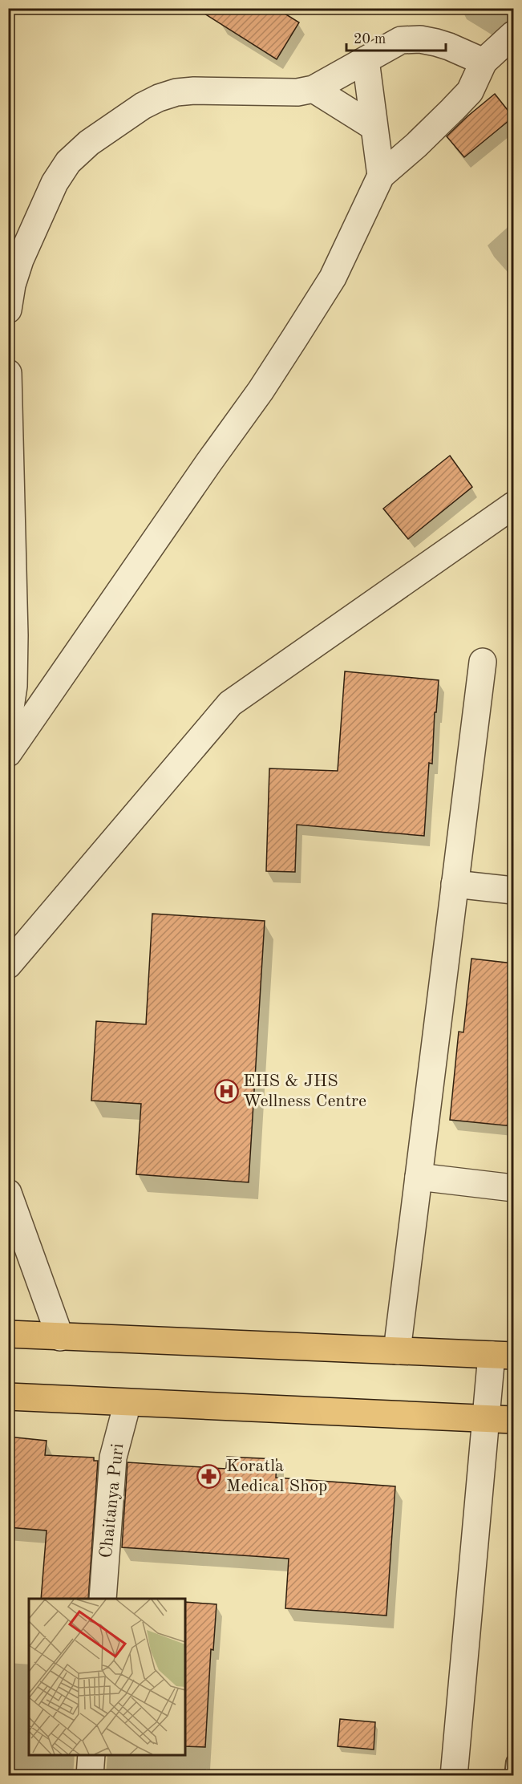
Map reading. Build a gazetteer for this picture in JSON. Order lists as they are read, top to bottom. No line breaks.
{"streets":{"street":["Chaitanya Puri"]},"places":{"hospital":["EHS & JHS Wellness Centre"],"pharmacy":["Koratla Medical Shop"]},"scale_bar":"20 m"}
